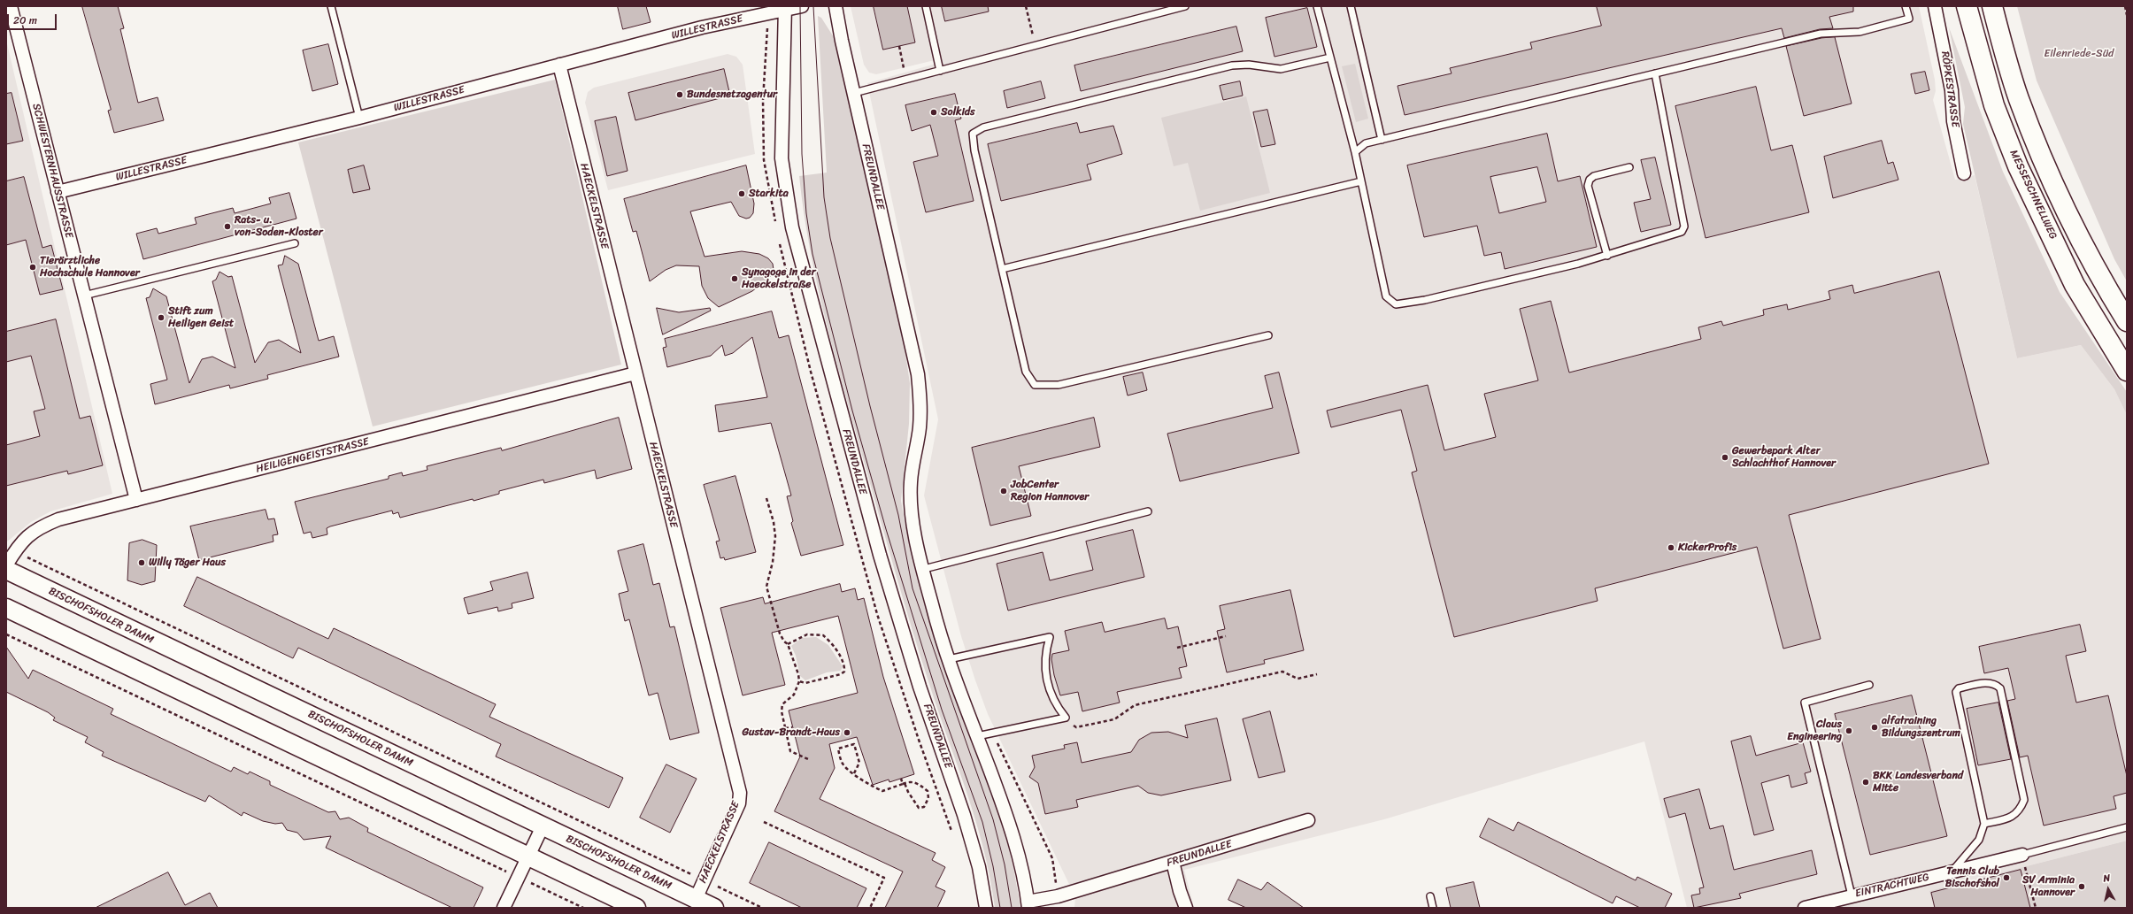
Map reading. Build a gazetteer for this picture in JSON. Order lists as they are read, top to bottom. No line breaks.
{"streets":{"highway":["MESSESCHNELLWEG"],"main road":["BISCHOFSHOLER DAMM"],"street":["WILLESTRASSE","RÖPKESTRASSE","SCHWESTERNHAUSSTRASSE","FREUNDALLEE","HAECKELSTRASSE","HEILIGENGEISTSTRASSE","EINTRACHTWEG"]},"crossings":[["WILLESTRASSE","SCHWESTERNHAUSSTRASSE"],["WILLESTRASSE","FREUNDALLEE"],["WILLESTRASSE","HAECKELSTRASSE"],["SCHWESTERNHAUSSTRASSE","HEILIGENGEISTSTRASSE"],["HAECKELSTRASSE","HEILIGENGEISTSTRASSE"],["HAECKELSTRASSE","BISCHOFSHOLER DAMM"]],"parks":["Eilenriede-Süd"],"places":["Bundesnetzagentur","Solkids","Starkita","Rats- u. von-Soden-Kloster","Tierärztliche Hochschule Hannover","Synagoge in der Haeckelstraße","Stift zum Heiligen Geist","Gewerbepark Alter Schlachthof Hannover","JobCenter Region Hannover","KickerProfis","Willy Täger Haus","alfatraining Bildungszentrum","Claus Engineering","Gustav-Brandt-Haus","BKK Landesverband Mitte","Tennis Club Bischofshol","SV Arminia Hannover"],"scale_bar":"20 m","north":"top"}
